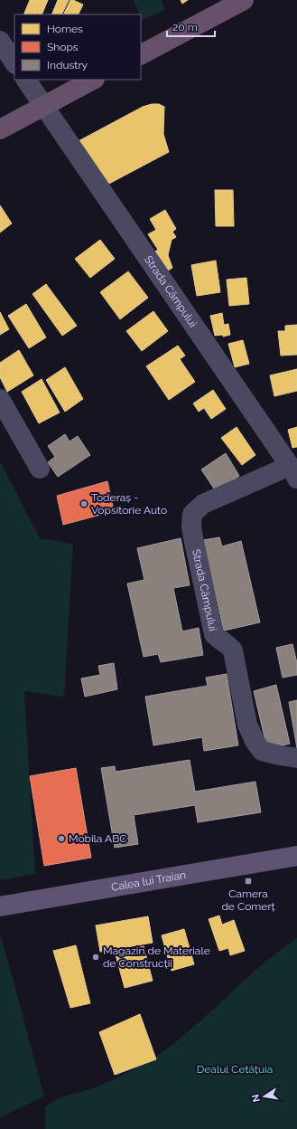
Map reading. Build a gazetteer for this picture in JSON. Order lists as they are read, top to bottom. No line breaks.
{"streets":{"main road":["Calea lui Traian"],"street":["Strada Câmpului"]},"parks":["Dealul Cetățuia"],"places":{"other":["Toderaș - Vopsitorie Auto","Mobila ABC","Magazin de Materiale de Construcții"],"transit":["Camera de Comerț"]},"legend":["Homes","Shops","Industry"],"scale_bar":"20 m","north":"left"}
